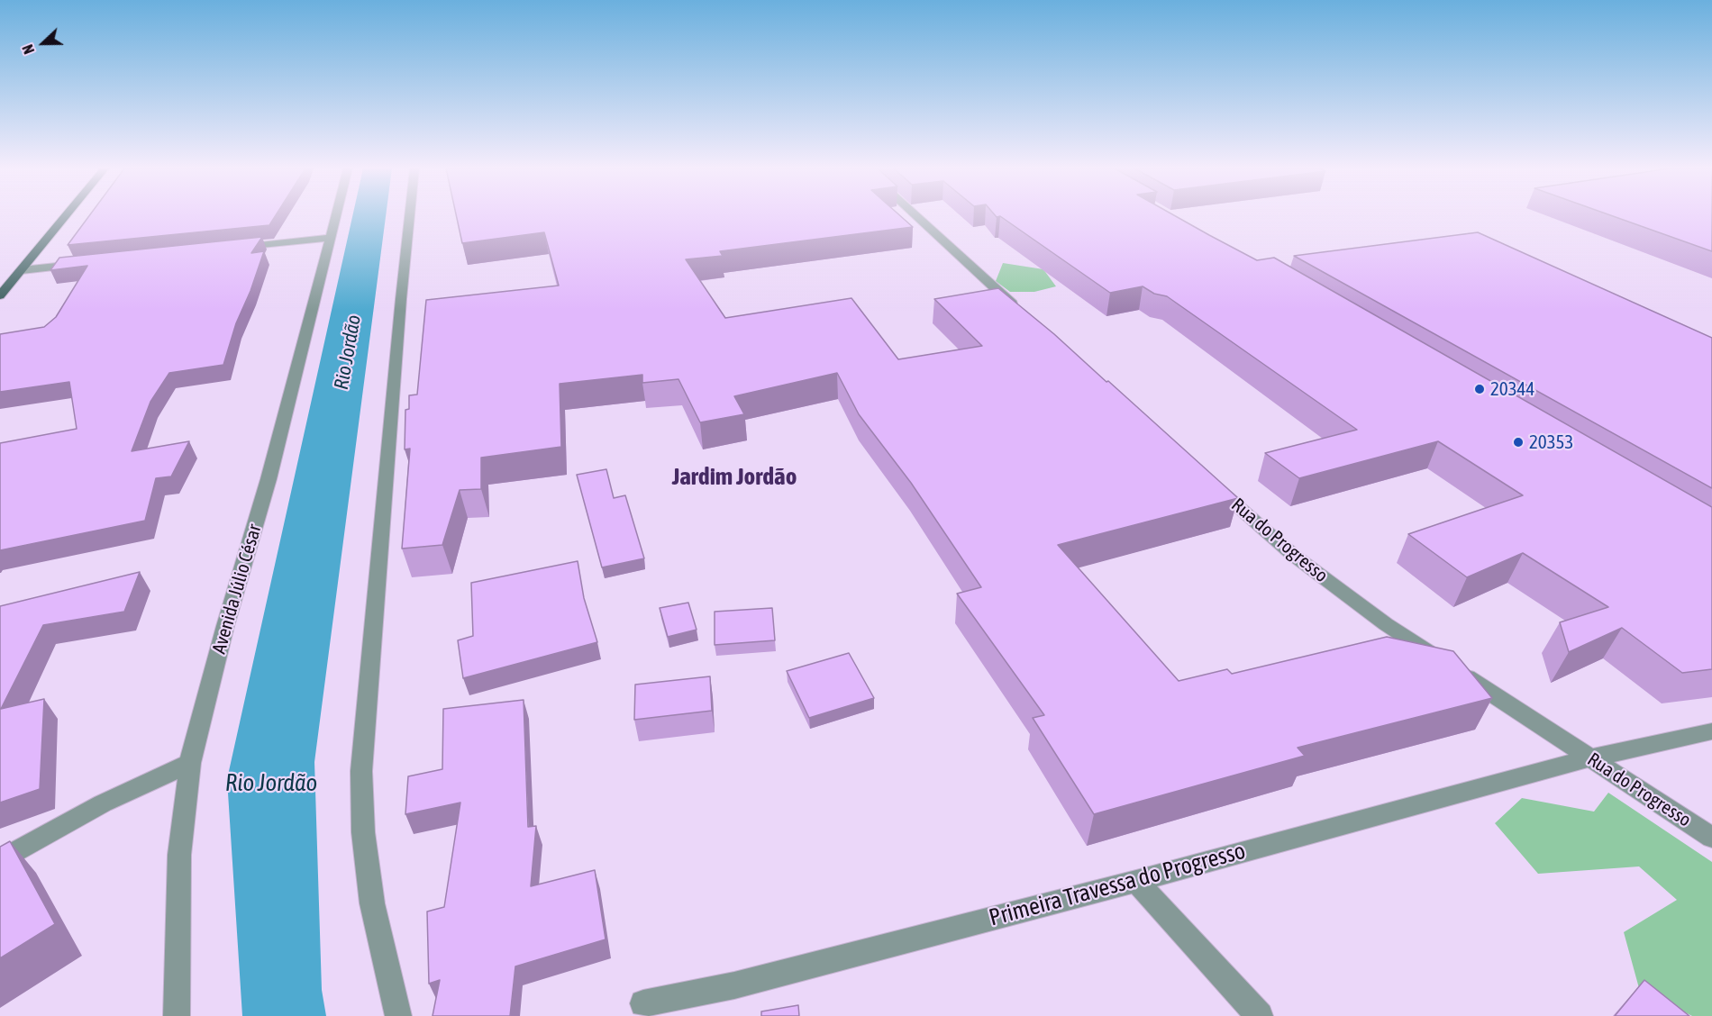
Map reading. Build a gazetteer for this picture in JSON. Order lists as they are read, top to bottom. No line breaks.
{"streets":{"street":["Rua do Progresso","Avenida Júlio César","Primeira Travessa do Progresso"]},"crossings":[["Rua do Progresso","Primeira Travessa do Progresso"]],"districts":["Jardim Jordão"],"water":["Rio Jordão"],"places":["20344","20353"],"north":"left"}
